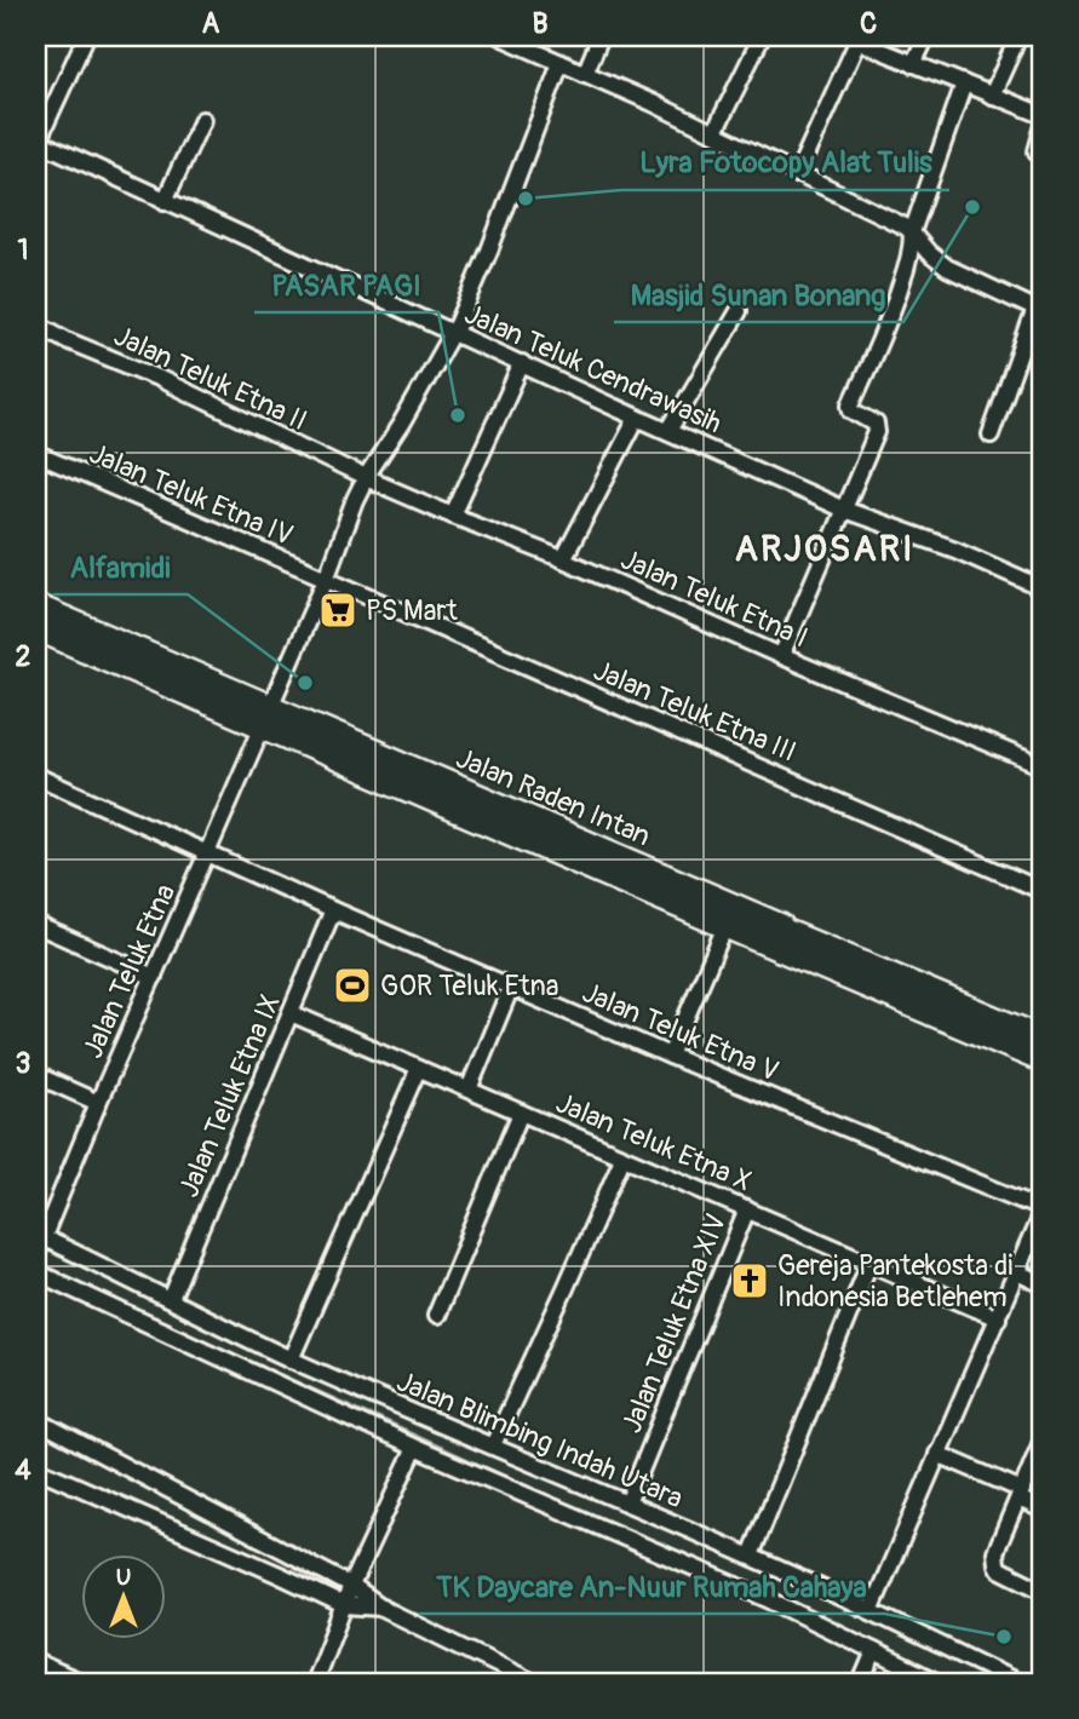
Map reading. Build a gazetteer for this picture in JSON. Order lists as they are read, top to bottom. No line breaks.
{"streets":{"highway":["Jalan Raden Intan"],"street":["Jalan Teluk Cendrawasih","Jalan Teluk Etna II","Jalan Teluk Etna IV","Jalan Teluk Etna I","Jalan Teluk Etna III","Jalan Teluk Etna","Jalan Teluk Etna V","Jalan Teluk Etna IX","Jalan Teluk Etna X","Jalan Teluk Etna XIV","Jalan Blimbing Indah Utara"]},"crossings":[["Jalan Teluk Cendrawasih","Jalan Teluk Etna"],["Jalan Teluk Etna II","Jalan Teluk Etna I"],["Jalan Teluk Etna II","Jalan Teluk Etna"],["Jalan Teluk Etna IV","Jalan Teluk Etna III"],["Jalan Teluk Etna IV","Jalan Teluk Etna"],["Jalan Teluk Etna I","Jalan Teluk Etna"],["Jalan Teluk Etna III","Jalan Teluk Etna"],["Jalan Raden Intan","Jalan Teluk Etna"],["Jalan Teluk Etna","Jalan Teluk Etna V"],["Jalan Teluk Etna","Jalan Blimbing Indah Utara"],["Jalan Teluk Etna V","Jalan Teluk Etna IX"],["Jalan Teluk Etna IX","Jalan Teluk Etna X"],["Jalan Teluk Etna IX","Jalan Blimbing Indah Utara"],["Jalan Teluk Etna X","Jalan Teluk Etna XIV"],["Jalan Teluk Etna XIV","Jalan Blimbing Indah Utara"]],"districts":["ARJOSARI"],"places":{"other":["Lyra Fotocopy Alat Tulis","Masjid Sunan Bonang","PASAR PAGI","Alfamidi","TK Daycare An-Nuur Rumah Cahaya"],"supermarket":["PS Mart"],"sports":["GOR Teluk Etna"],"church":["Gereja Pantekosta di Indonesia Betlehem"]},"north":"top","grid":{"columns":["A","B","C"],"rows":["1","2","3","4"]}}
